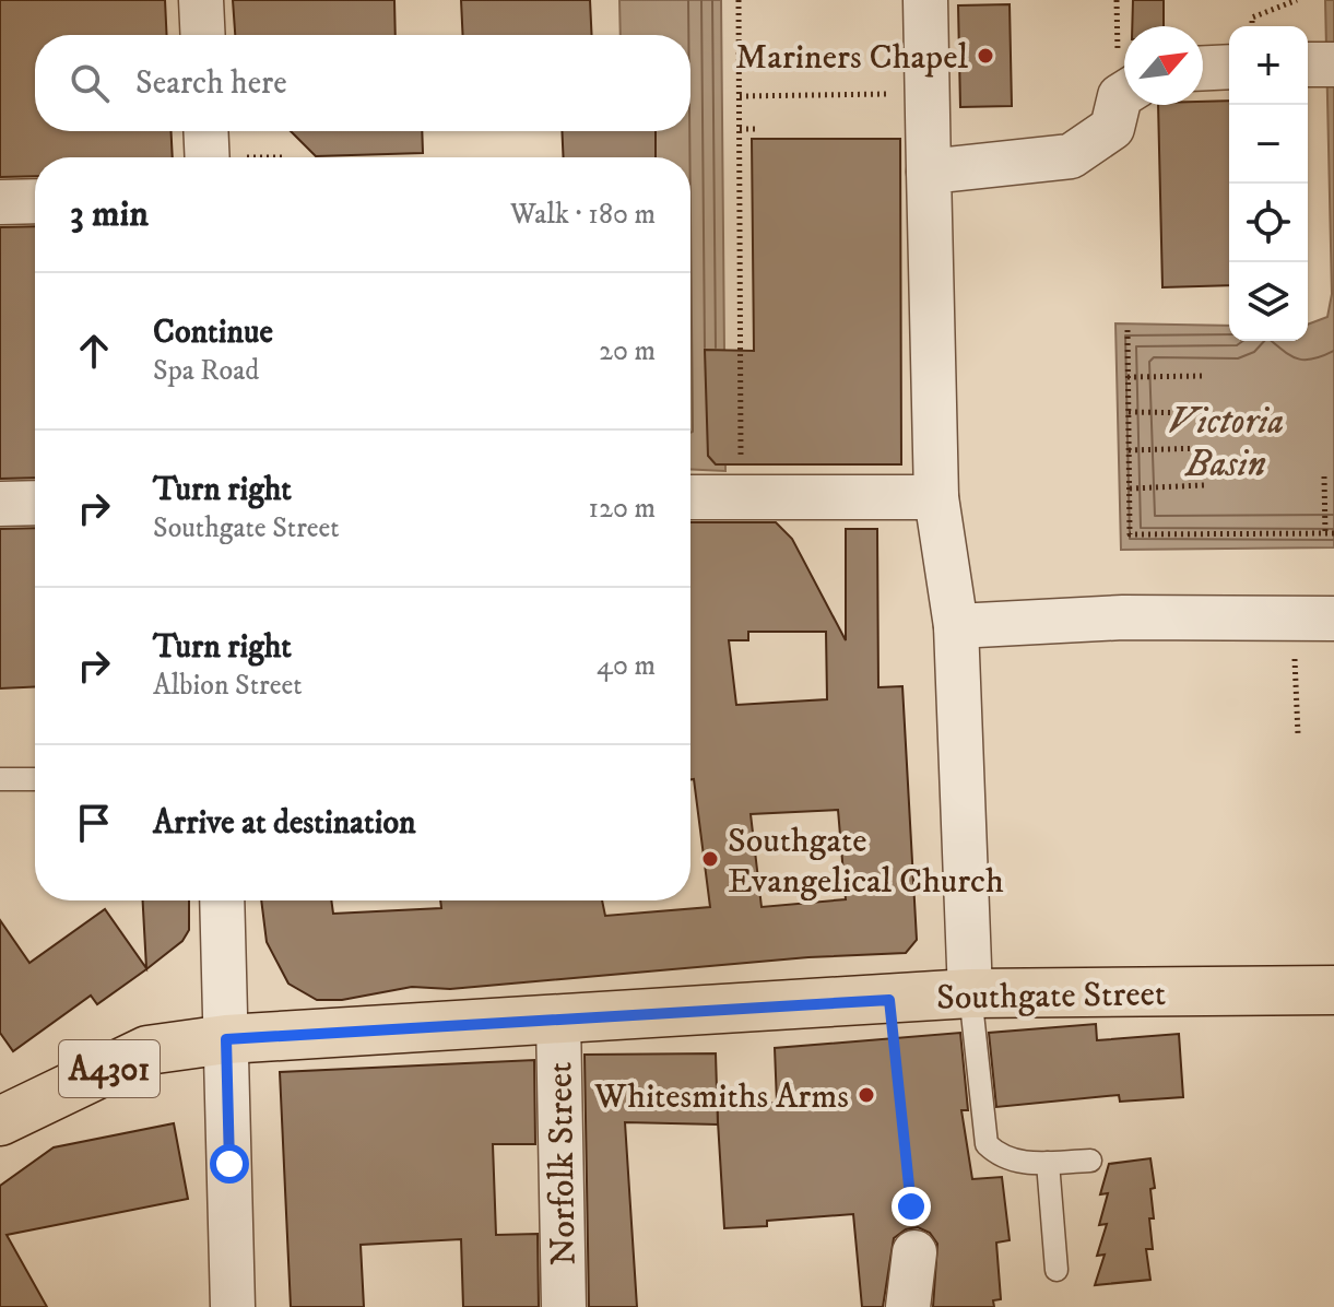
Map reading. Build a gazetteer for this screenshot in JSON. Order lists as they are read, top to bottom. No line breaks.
{"streets":{"main road":["Southgate Street","A4301"],"street":["Norfolk Street"]},"crossings":[["Southgate Street","Norfolk Street"]],"water":["Victoria Basin"],"places":["Mariners Chapel","Southgate Evangelical Church","Whitesmiths Arms"],"north":"top right","page":{"map_buttons":["+","−"],"search":"Search here","heading":["3 min","Walk · 180 m"],"list":[["Continue","Spa Road","20 m"],["Turn right","Southgate Street","120 m"],["Turn right","Albion Street","40 m"],"Arrive at destination"]}}
